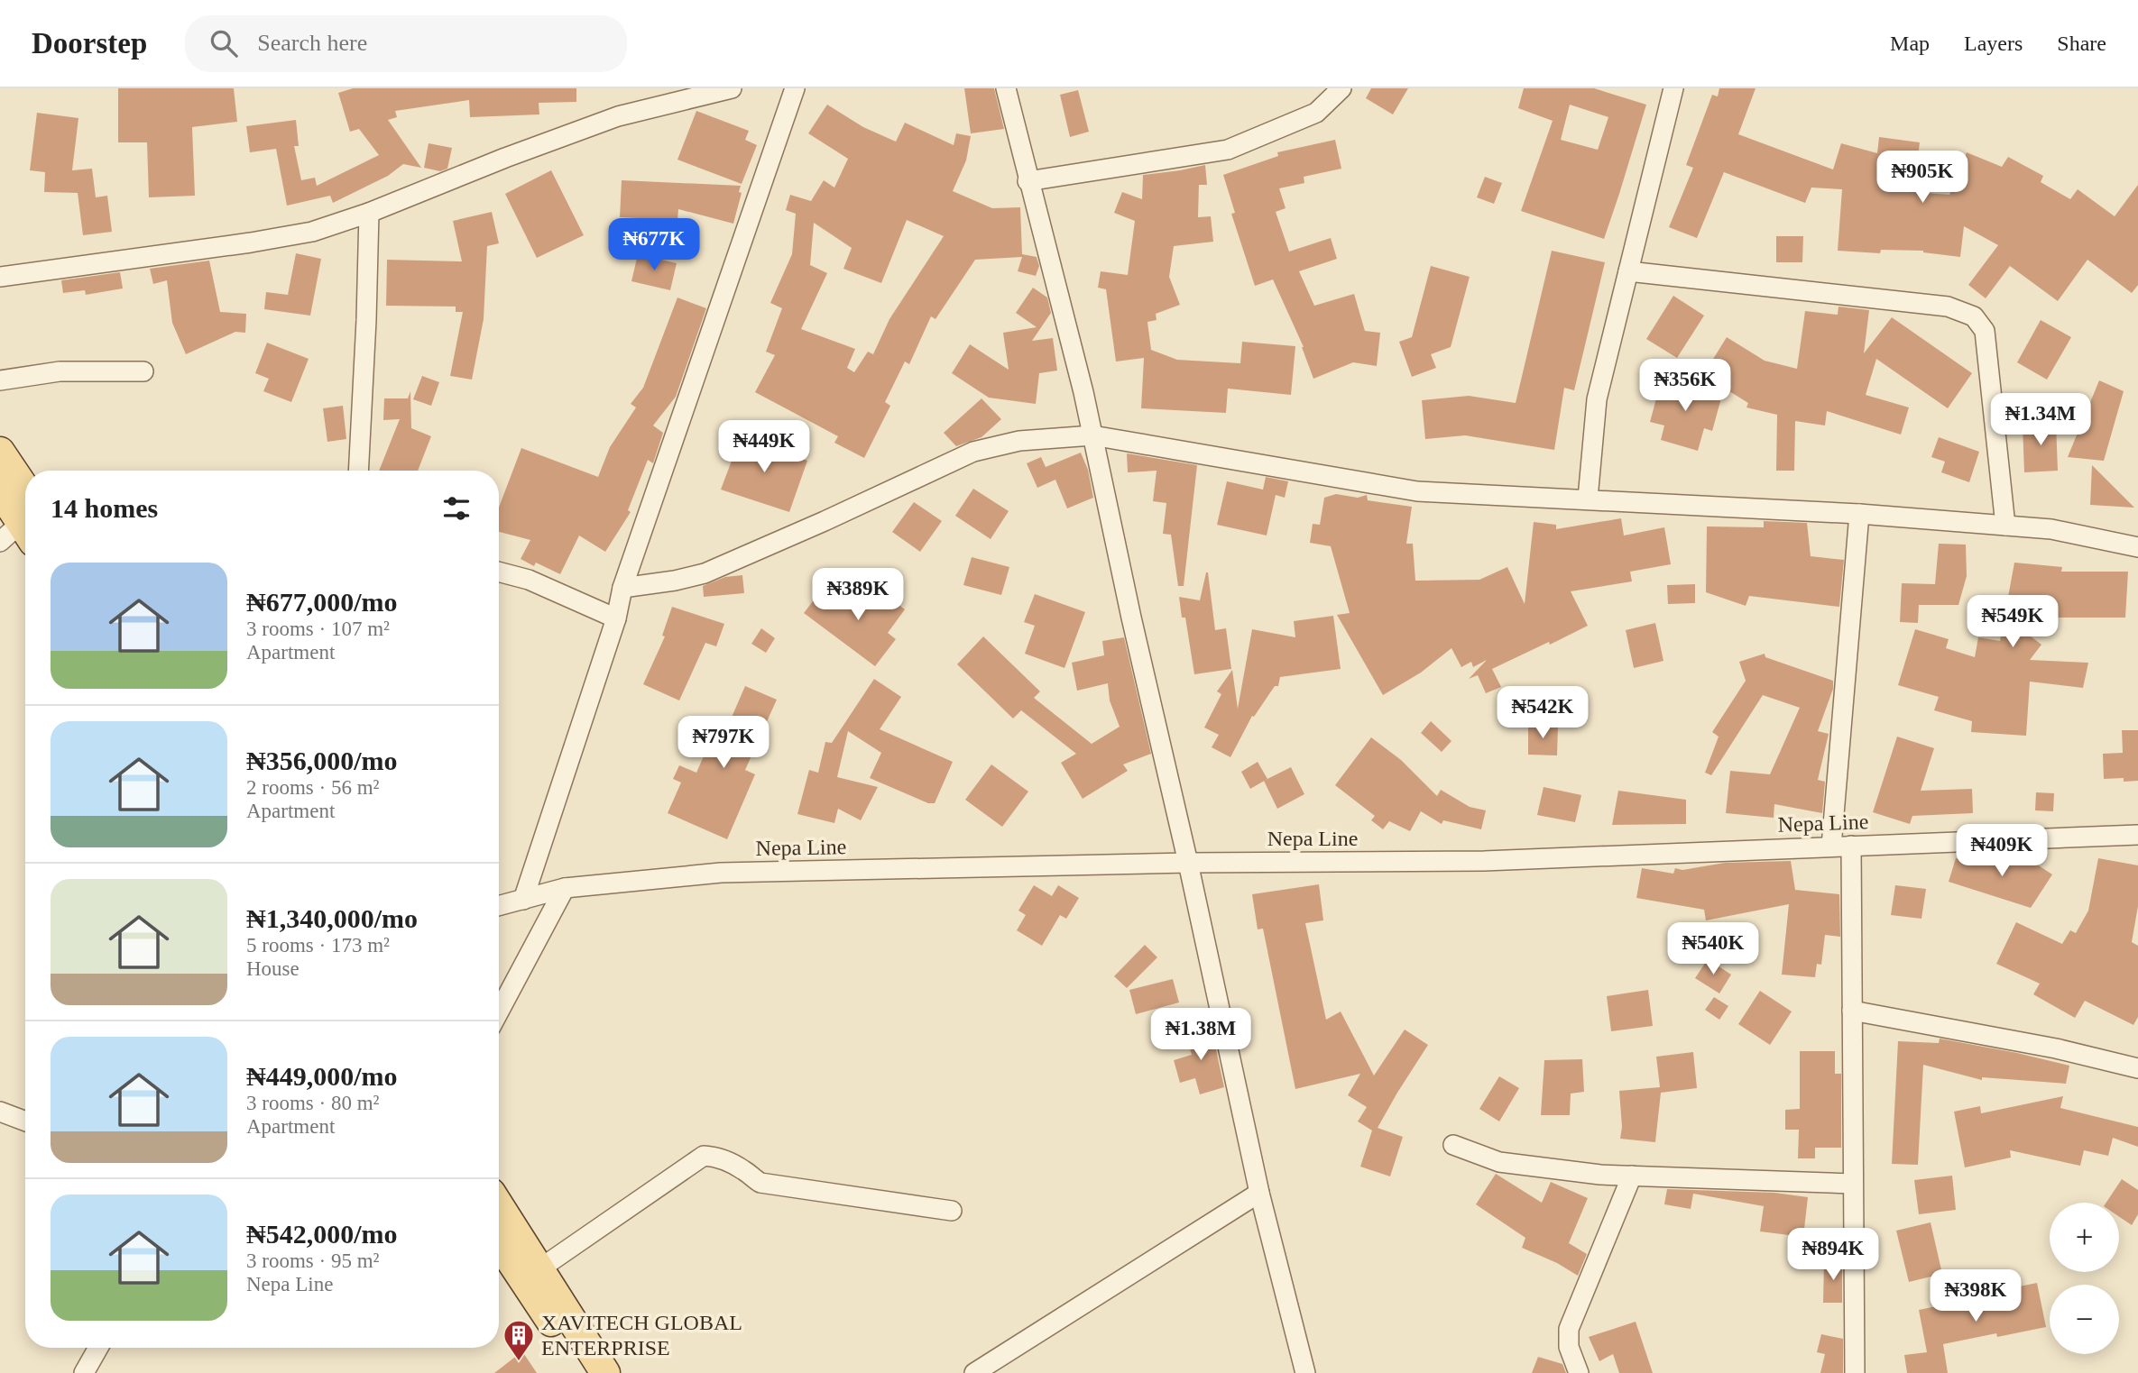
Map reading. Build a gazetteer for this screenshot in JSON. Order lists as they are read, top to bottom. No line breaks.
{"streets":{"street":["Nepa Line"]},"places":{"building":["XAVITECH GLOBAL ENTERPRISE"]},"page":{"header":"Doorstep","search":"Search here","nav":["Map","Layers","Share"],"price":["₦905K","₦677K","₦356K","₦1.34M","₦449K","₦389K","₦549K","₦542K","₦797K","₦409K","₦540K","₦1.38M","₦894K","₦398K"],"heading":"14 homes","list":[{"name":"₦677,000/mo","note":"3 rooms · 107 m² · Apartment"},{"name":"₦356,000/mo","note":"2 rooms · 56 m² · Apartment"},{"name":"₦1,340,000/mo","note":"5 rooms · 173 m² · House"},{"name":"₦449,000/mo","note":"3 rooms · 80 m² · Apartment"},{"name":"₦542,000/mo","note":"3 rooms · 95 m² · Nepa Line"}],"map_buttons":["+","−"]}}
